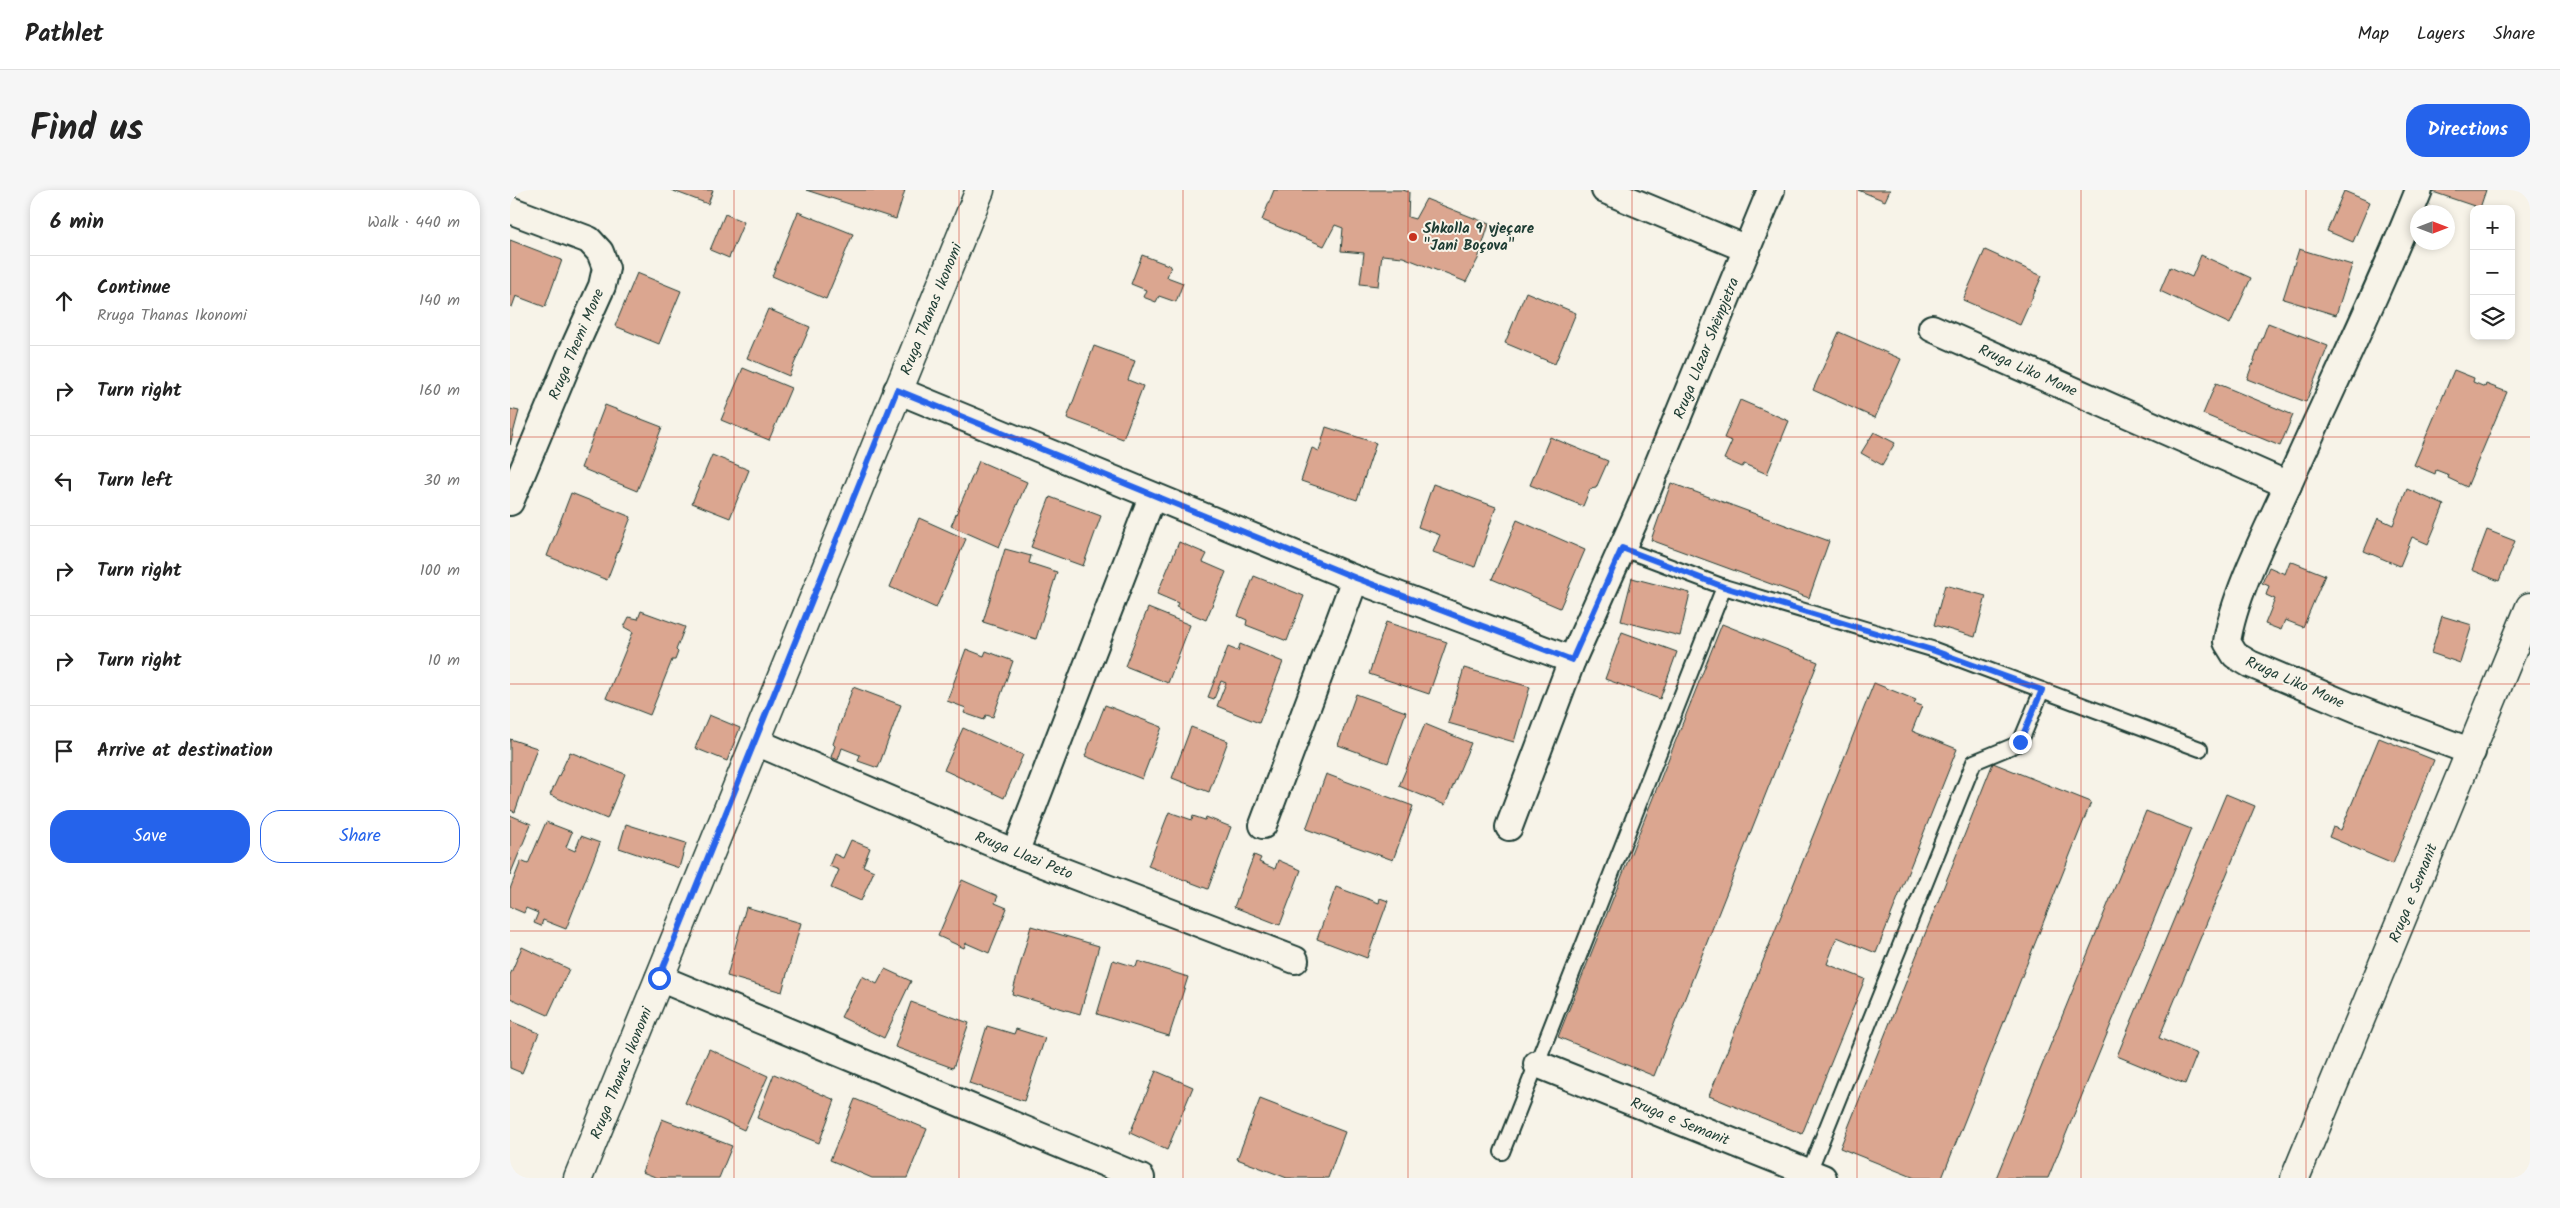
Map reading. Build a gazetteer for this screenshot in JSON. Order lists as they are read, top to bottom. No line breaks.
{"streets":{"street":["Rruga Thanas Ikonomi","Rruga Themi Mone","Rruga Llazar Shënpjetra","Rruga Liko Mone","Rruga Llazi Peto","Rruga e Semanit"]},"crossings":[["Rruga Thanas Ikonomi","Rruga Llazi Peto"],["Rruga Liko Mone","Rruga e Semanit"]],"places":["Shkolla 9 vjeçare \"Jani Boçova\""],"north":"right","page":{"header":"Pathlet","nav":["Map","Layers","Share"],"title":"Find us","buttons":["Directions",["Save","Share"]],"heading":["6 min","Walk · 440 m"],"map_buttons":["+","−"],"list":[["Continue","Rruga Thanas Ikonomi","140 m"],["Turn right","160 m"],["Turn left","30 m"],["Turn right","100 m"],["Turn right","10 m"],"Arrive at destination"]}}
